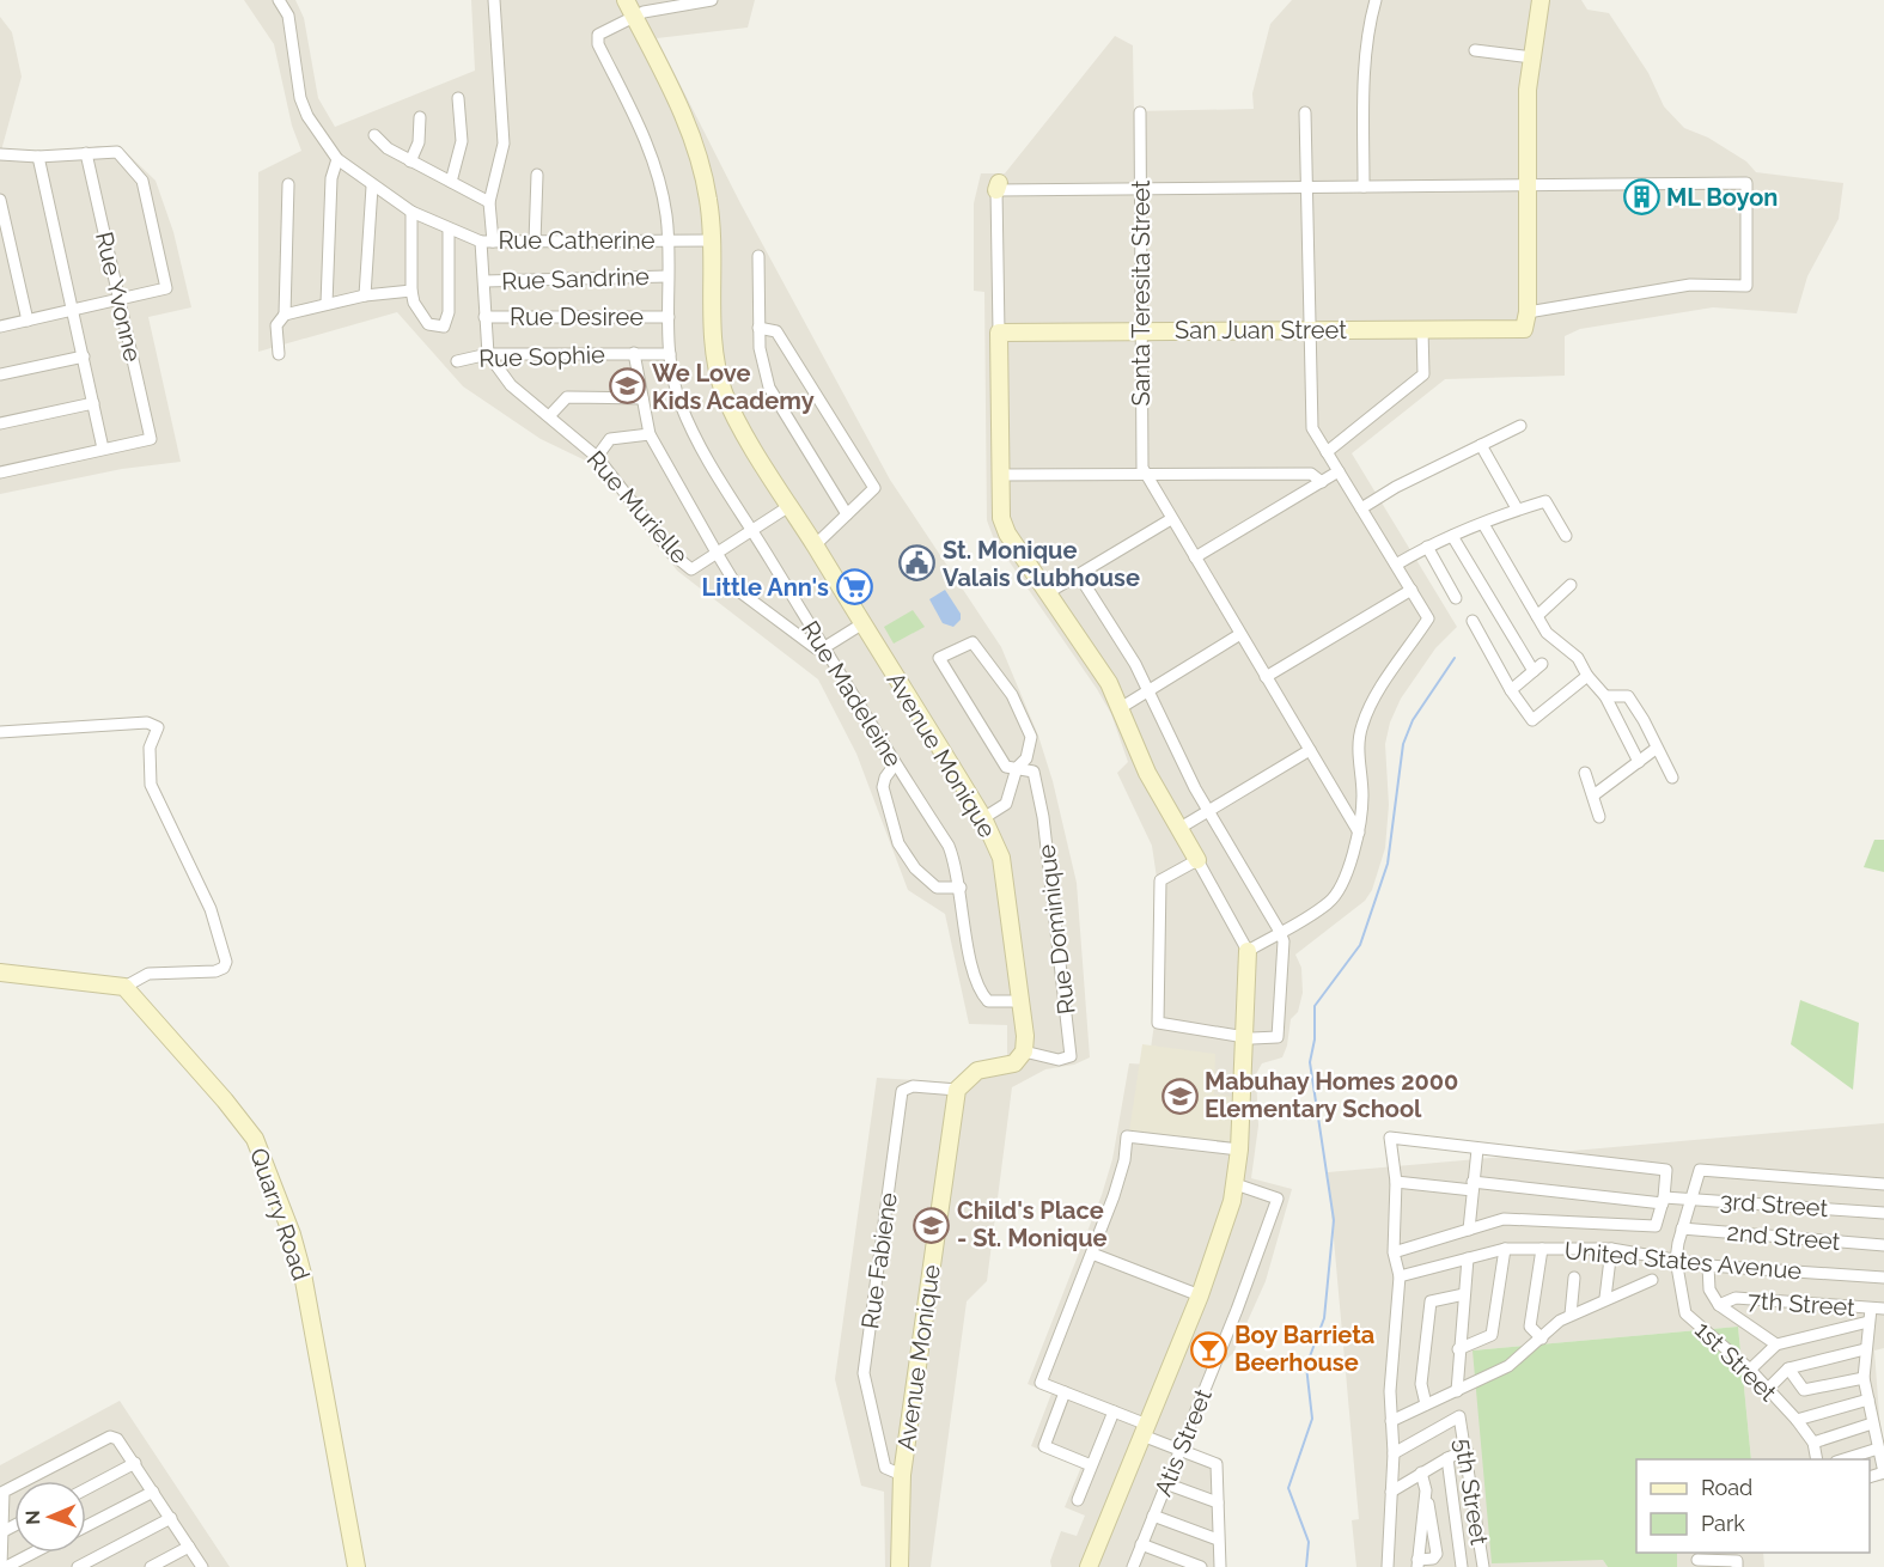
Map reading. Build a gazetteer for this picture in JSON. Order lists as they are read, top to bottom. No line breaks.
{"streets":{"street":["Rue Catherine","Rue Sandrine","Santa Teresita Street","Rue Yvonne","Rue Desiree","San Juan Street","Rue Sophie","Rue Murielle","Rue Madeleine","Avenue Monique","Rue Dominique","3rd Street","Quarry Road","2nd Street","Rue Fabiene","United States Avenue","7th Street","1st Street","Atis Street","5th Street"]},"crossings":[["Rue Catherine","Rue Madeleine"],["Rue Catherine","Avenue Monique"],["Rue Sandrine","Rue Madeleine"],["Santa Teresita Street","San Juan Street"],["Rue Desiree","Rue Madeleine"],["Rue Sophie","Rue Murielle"],["Rue Sophie","Rue Madeleine"],["Rue Murielle","Rue Madeleine"],["Rue Murielle","Avenue Monique"],["Rue Madeleine","Avenue Monique"],["Avenue Monique","Rue Dominique"],["Avenue Monique","Rue Fabiene"],["3rd Street","1st Street"],["2nd Street","1st Street"],["United States Avenue","1st Street"]],"places":{"building":["ML Boyon"],"school or university":["We Love Kids Academy","Mabuhay Homes 2000 Elementary School","Child's Place - St. Monique"],"public building":["St. Monique Valais Clubhouse"],"supermarket":["Little Ann's"],"bar":["Boy Barrieta Beerhouse"]},"legend":["Road","Park"],"north":"left"}
